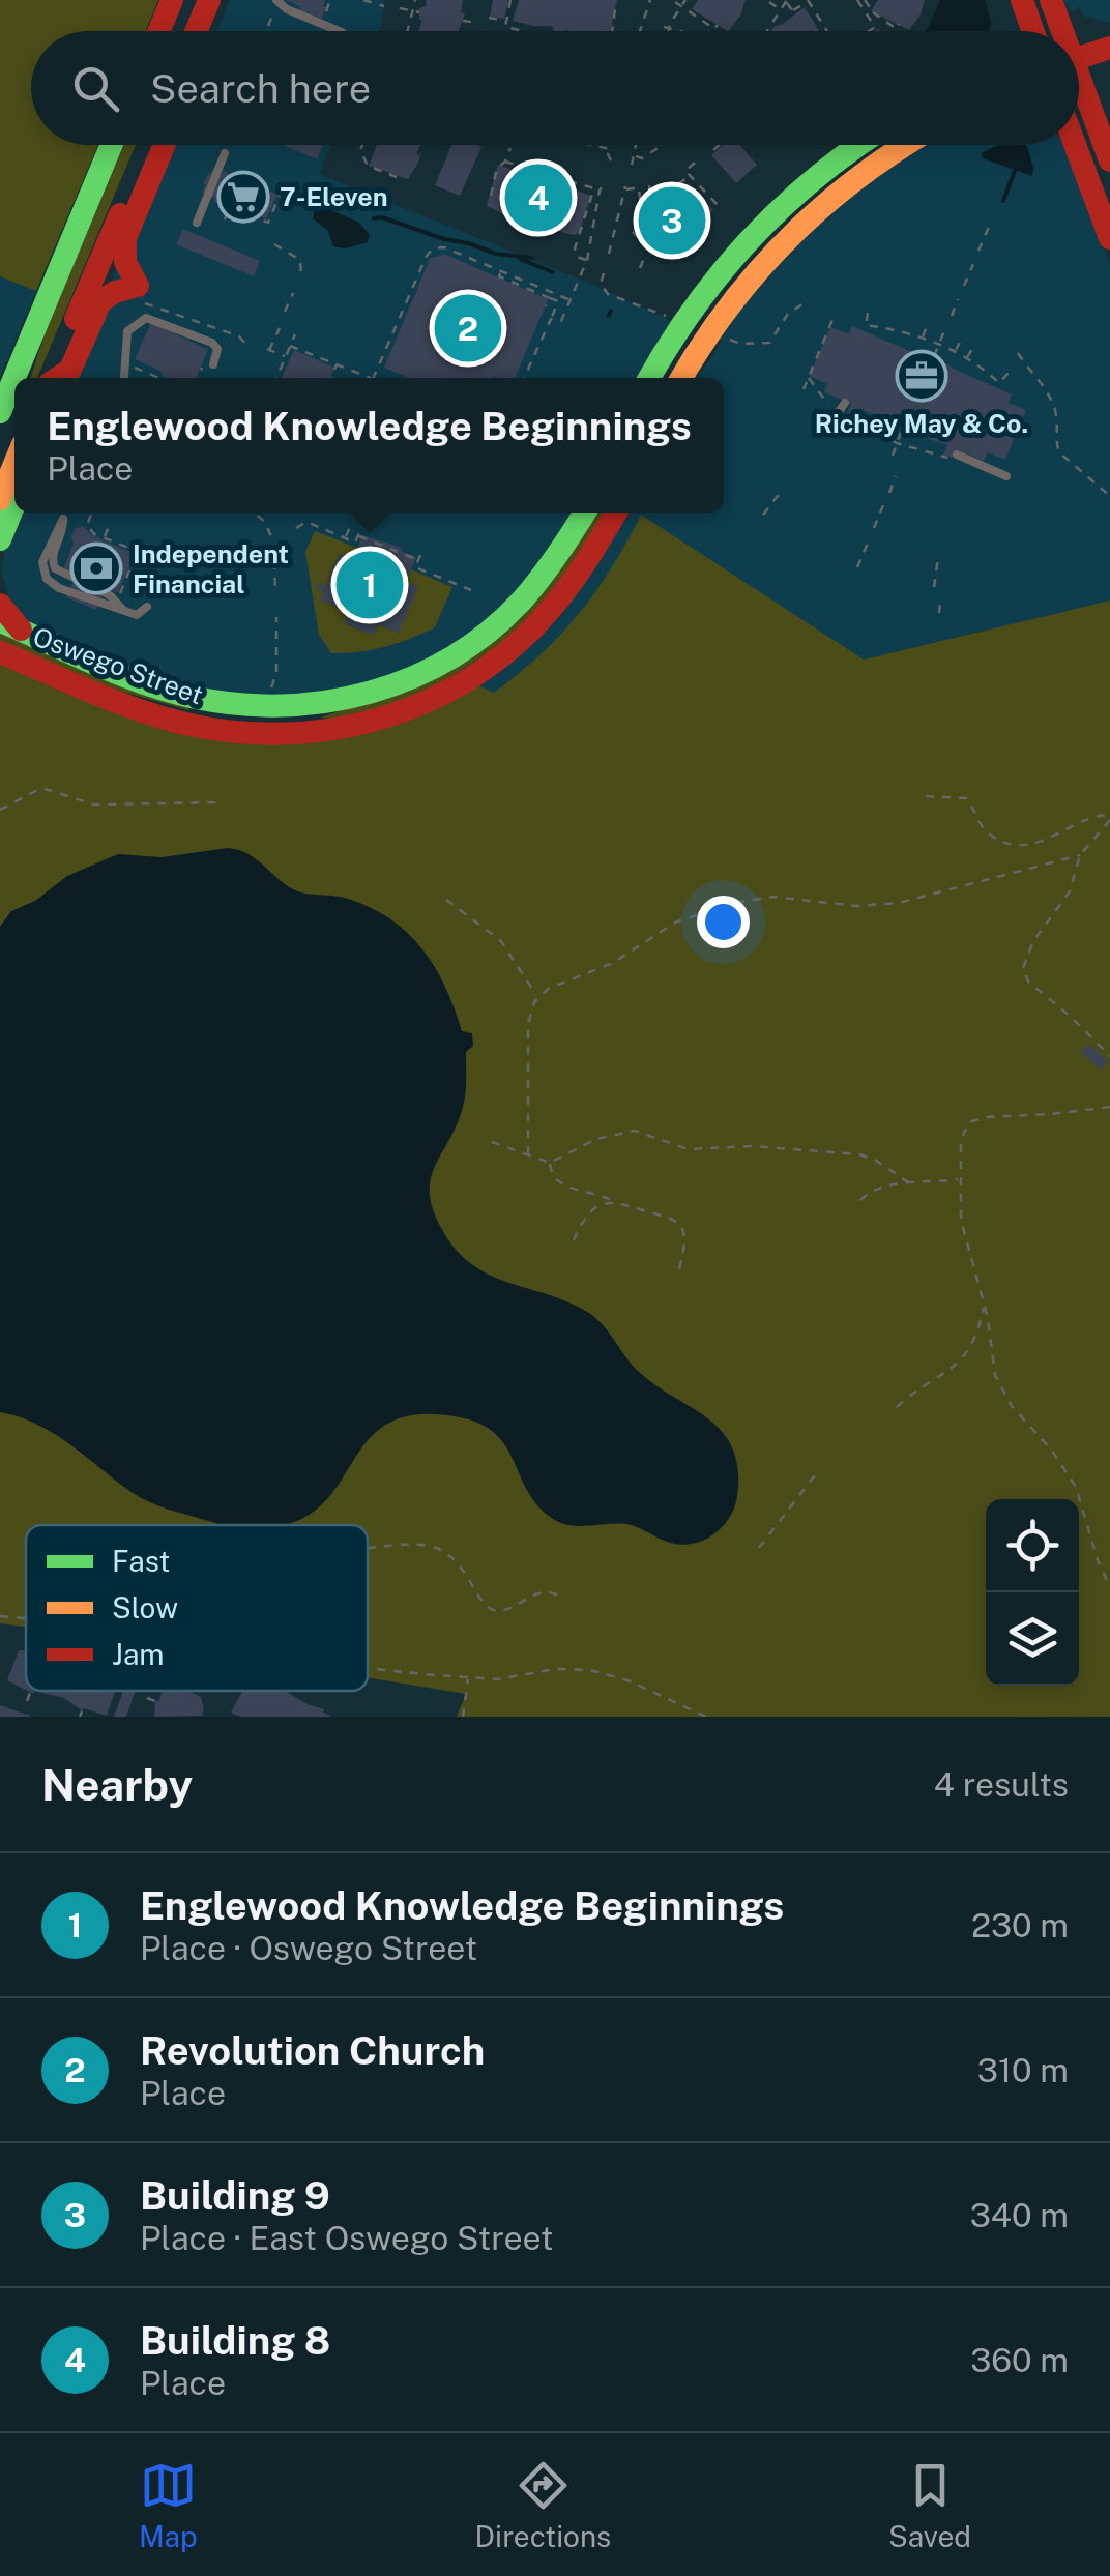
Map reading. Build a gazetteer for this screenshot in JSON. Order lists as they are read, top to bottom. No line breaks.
{"streets":{"main road":["Oswego Street"]},"places":{"supermarket":["7-Eleven"],"office":["Richey May & Co."],"bank":["Independent Financial"]},"legend":["Fast","Slow","Jam"],"page":{"search":"Search here","pins":["4","3","2","1"],"popup":["Englewood Knowledge Beginnings","Place"],"heading":["Nearby","4 results"],"list":[{"mark":"1","name":"Englewood Knowledge Beginnings","note":"Place · Oswego Street","value":"230 m"},{"mark":"2","name":"Revolution Church","note":"Place","value":"310 m"},{"mark":"3","name":"Building 9","note":"Place · East Oswego Street","value":"340 m"},{"mark":"4","name":"Building 8","note":"Place","value":"360 m"}],"nav":["Map","Directions","Saved"]}}
